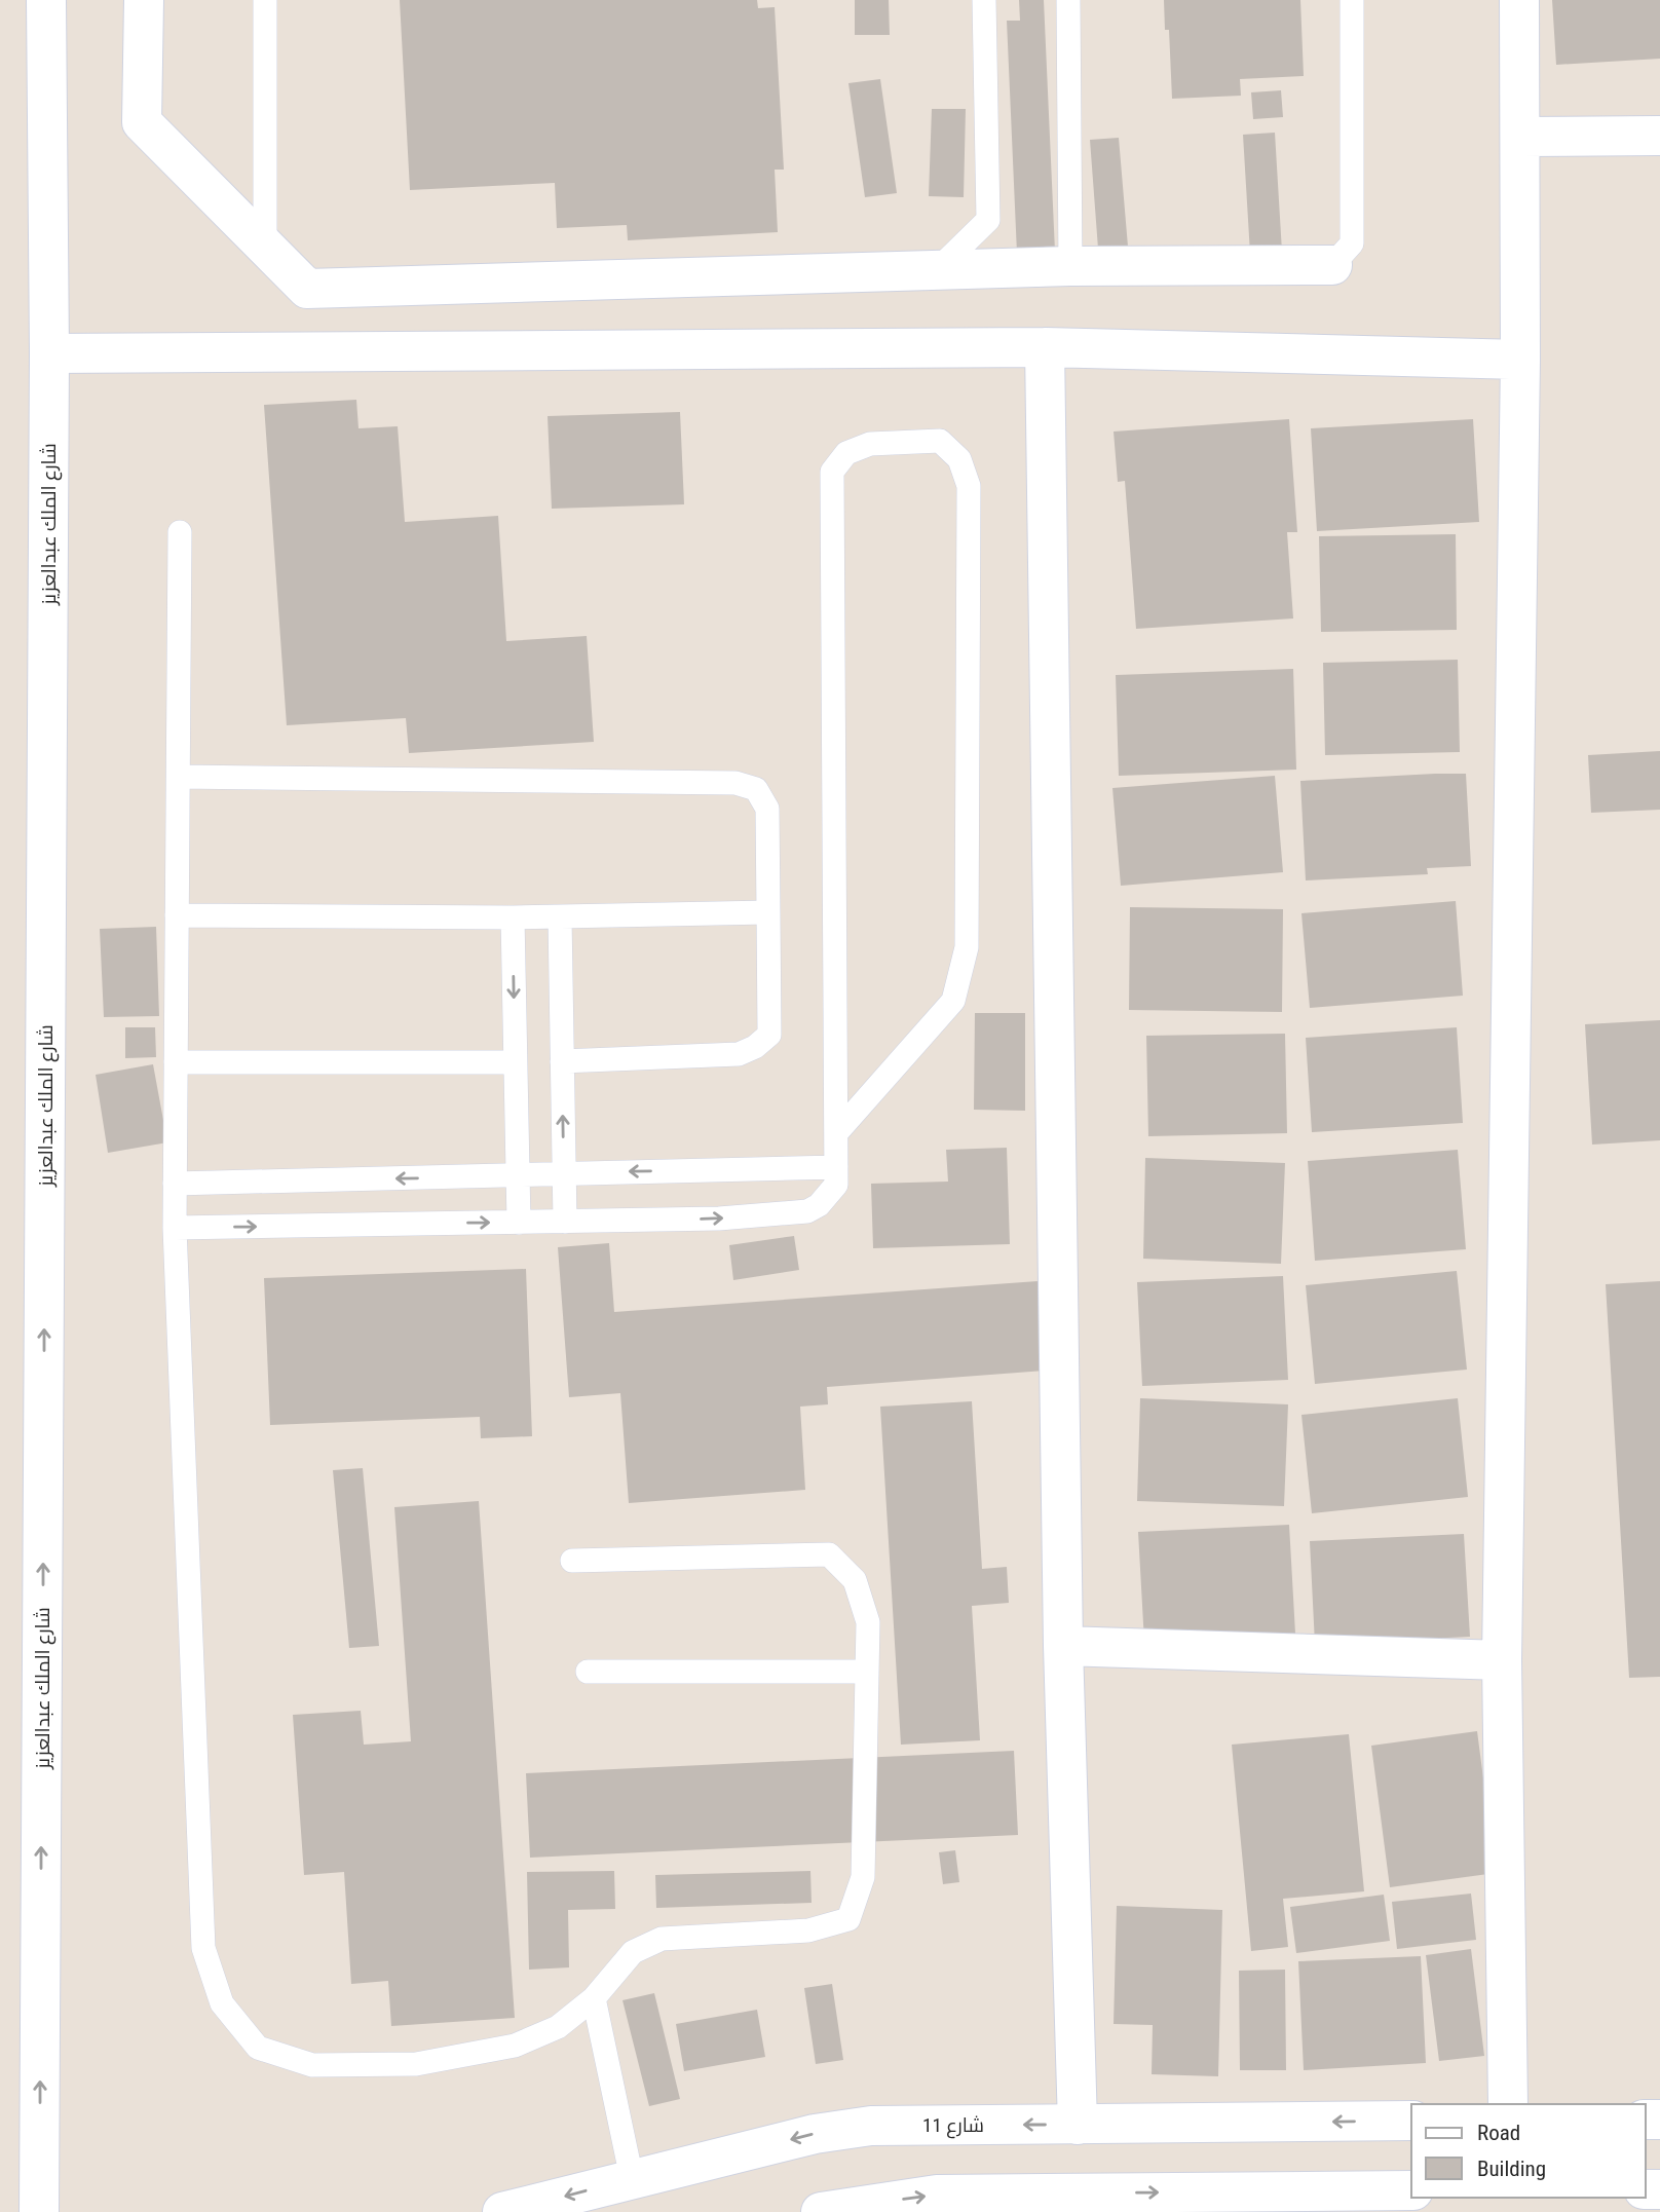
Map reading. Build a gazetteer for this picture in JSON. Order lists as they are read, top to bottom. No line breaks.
{"streets":{"street":["شارع الملك عبدالعزيز","شارع 11"]},"one_way":["شارع الملك عبدالعزيز"],"legend":["Road","Building"]}
